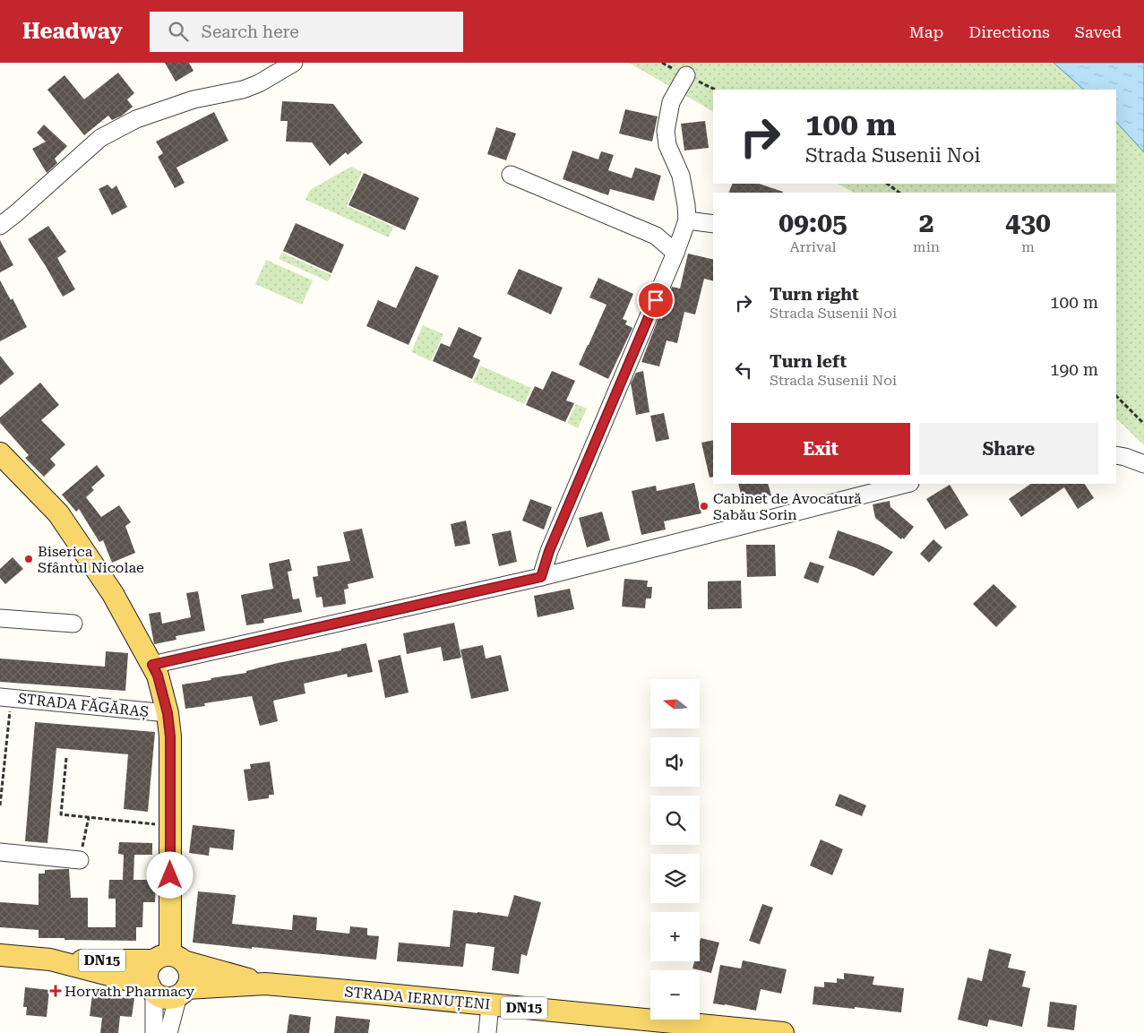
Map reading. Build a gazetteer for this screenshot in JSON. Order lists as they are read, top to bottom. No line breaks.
{"streets":{"main road":["DN15","STRADA IERNUȚENI"],"street":["STRADA FĂGĂRAȘ"]},"crossings":[["DN15","STRADA IERNUȚENI"]],"places":{"other":["Cabinet de Avocatură Sabău Sorin","Biserica Sfântul Nicolae"],"health":["Horvath Pharmacy"]},"north":"left","page":{"header":"Headway","search":"Search here","nav":["Map","Directions","Saved"],"turn":["100 m","Strada Susenii Noi"],"eta":["09:05","Arrival","2","min","430","m"],"list":[{"name":"Turn right","note":"Strada Susenii Noi","value":"100 m"},{"name":"Turn left","note":"Strada Susenii Noi","value":"190 m"}],"buttons":["Exit","Share"],"map_buttons":["+","−"]}}
